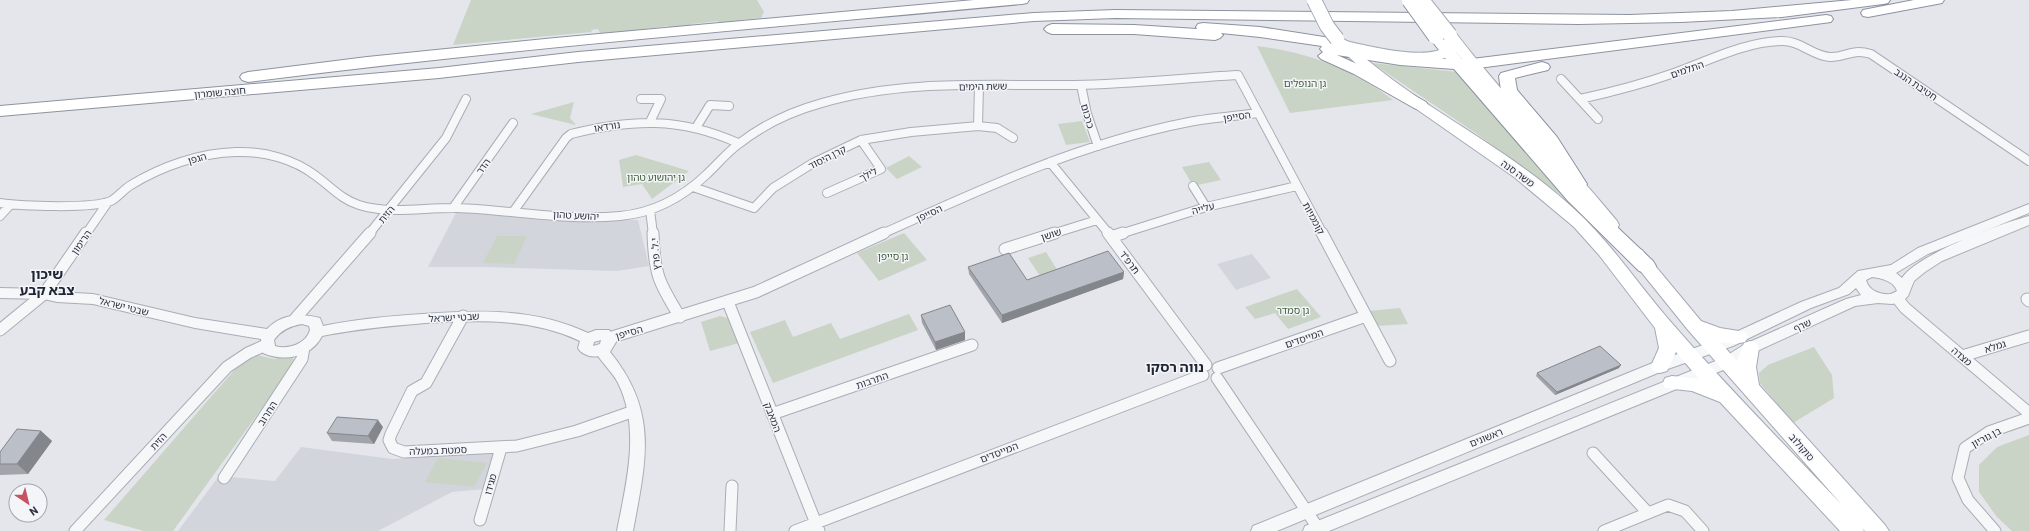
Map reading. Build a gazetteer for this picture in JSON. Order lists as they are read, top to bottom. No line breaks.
{"streets":{"highway":["חוצה שומרון"],"main road":["משה סנה","סוקולוב"],"street":["התלמים","חטיבת הנגב","ששת הימים","כרכום","הסייפן","נורדאו","קרן היסוד","הגפן","הדר","לילך","עלייה","הזית","יהושע טהון","קוממיות","שושן","הרימון","י.ל. פרץ","תרפ\"ד","שבטי ישראל","שרף","המייסדים","גמלא","מצדה","התרבות","החרוב","המאבק","ראשונים","בן גוריון","סמטת במעלה","מגידו"]},"crossings":[["התלמים","חטיבת הנגב"],["ששת הימים","כרכום"],["ששת הימים","נורדאו"],["ששת הימים","יהושע טהון"],["ששת הימים","קוממיות"],["כרכום","הסייפן"],["הסייפן","קוממיות"],["הסייפן","י.ל. פרץ"],["הסייפן","תרפ\"ד"],["הסייפן","שבטי ישראל"],["הסייפן","המאבק"],["נורדאו","יהושע טהון"],["קרן היסוד","לילך"],["קרן היסוד","יהושע טהון"],["הגפן","הזית"],["הגפן","יהושע טהון"],["הגפן","הרימון"],["הדר","יהושע טהון"],["משה סנה","ראשונים"],["משה סנה","סוקולוב"],["עלייה","קוממיות"],["עלייה","תרפ\"ד"],["הזית","יהושע טהון"],["הזית","שבטי ישראל"],["יהושע טהון","י.ל. פרץ"],["קוממיות","המייסדים"],["שושן","תרפ\"ד"],["הרימון","שבטי ישראל"],["תרפ\"ד","המייסדים"],["שבטי ישראל","החרוב"],["שבטי ישראל","סמטת במעלה"],["שרף","מצדה"],["שרף","ראשונים"],["שרף","סוקולוב"],["המייסדים","המאבק"],["גמלא","מצדה"],["התרבות","המאבק"],["ראשונים","סוקולוב"],["סמטת במעלה","מגידו"]],"districts":["שיכון צבא קבע","נווה רסקו"],"parks":["גן הנופלים","גן יהושוע טהון","גן סייפן","גן סמדר"],"north":"bottom right"}
